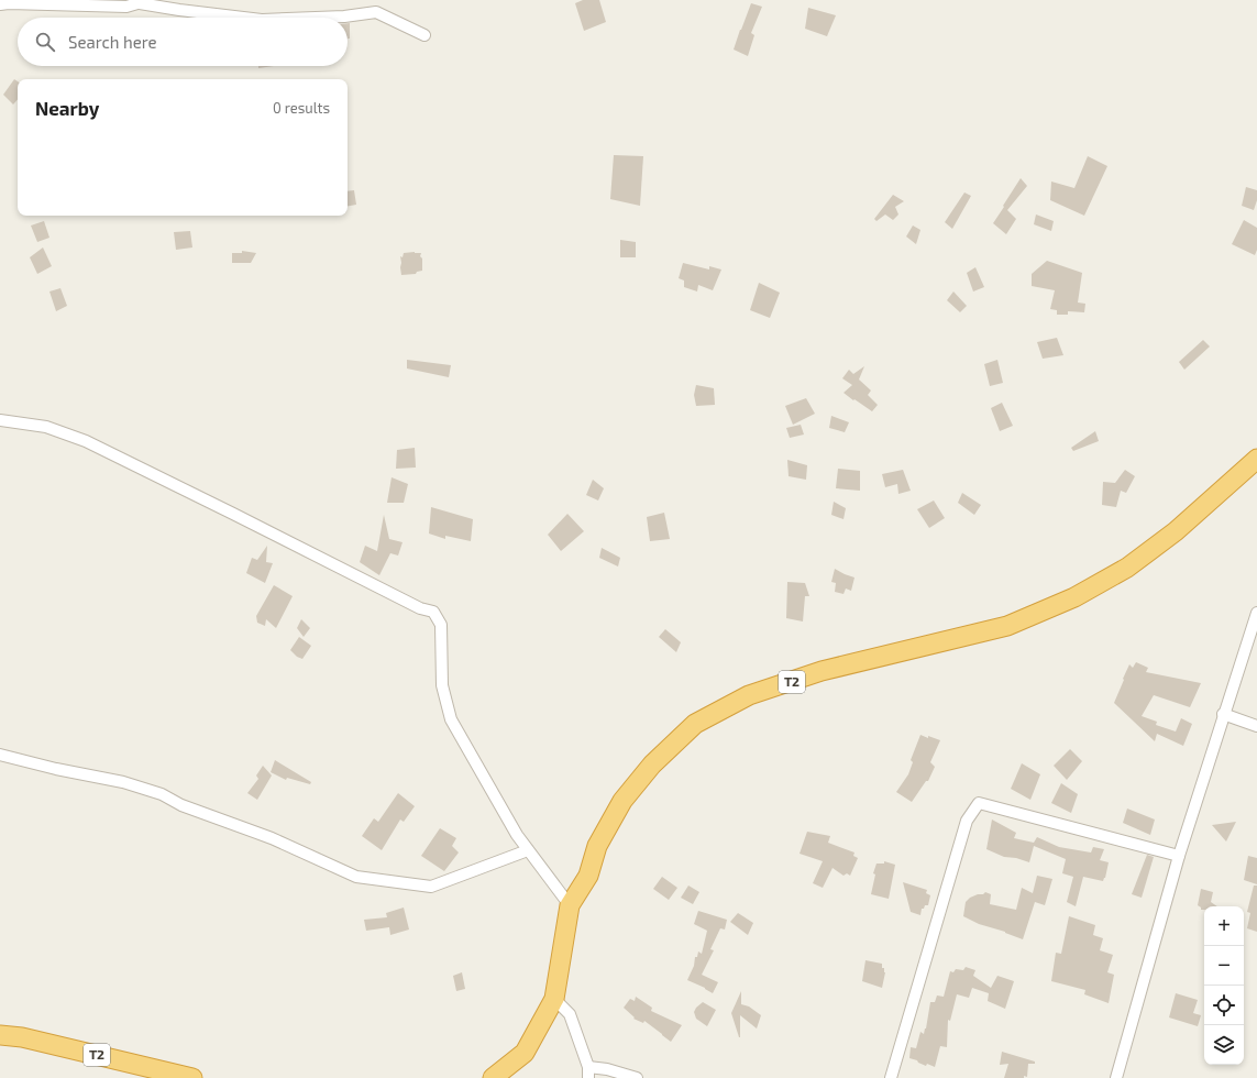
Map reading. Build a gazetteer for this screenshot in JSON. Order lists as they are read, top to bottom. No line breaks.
{"streets":{"highway":["T2"]},"page":{"search":"Search here","heading":["Nearby","0 results"],"map_buttons":["+","−"]}}
